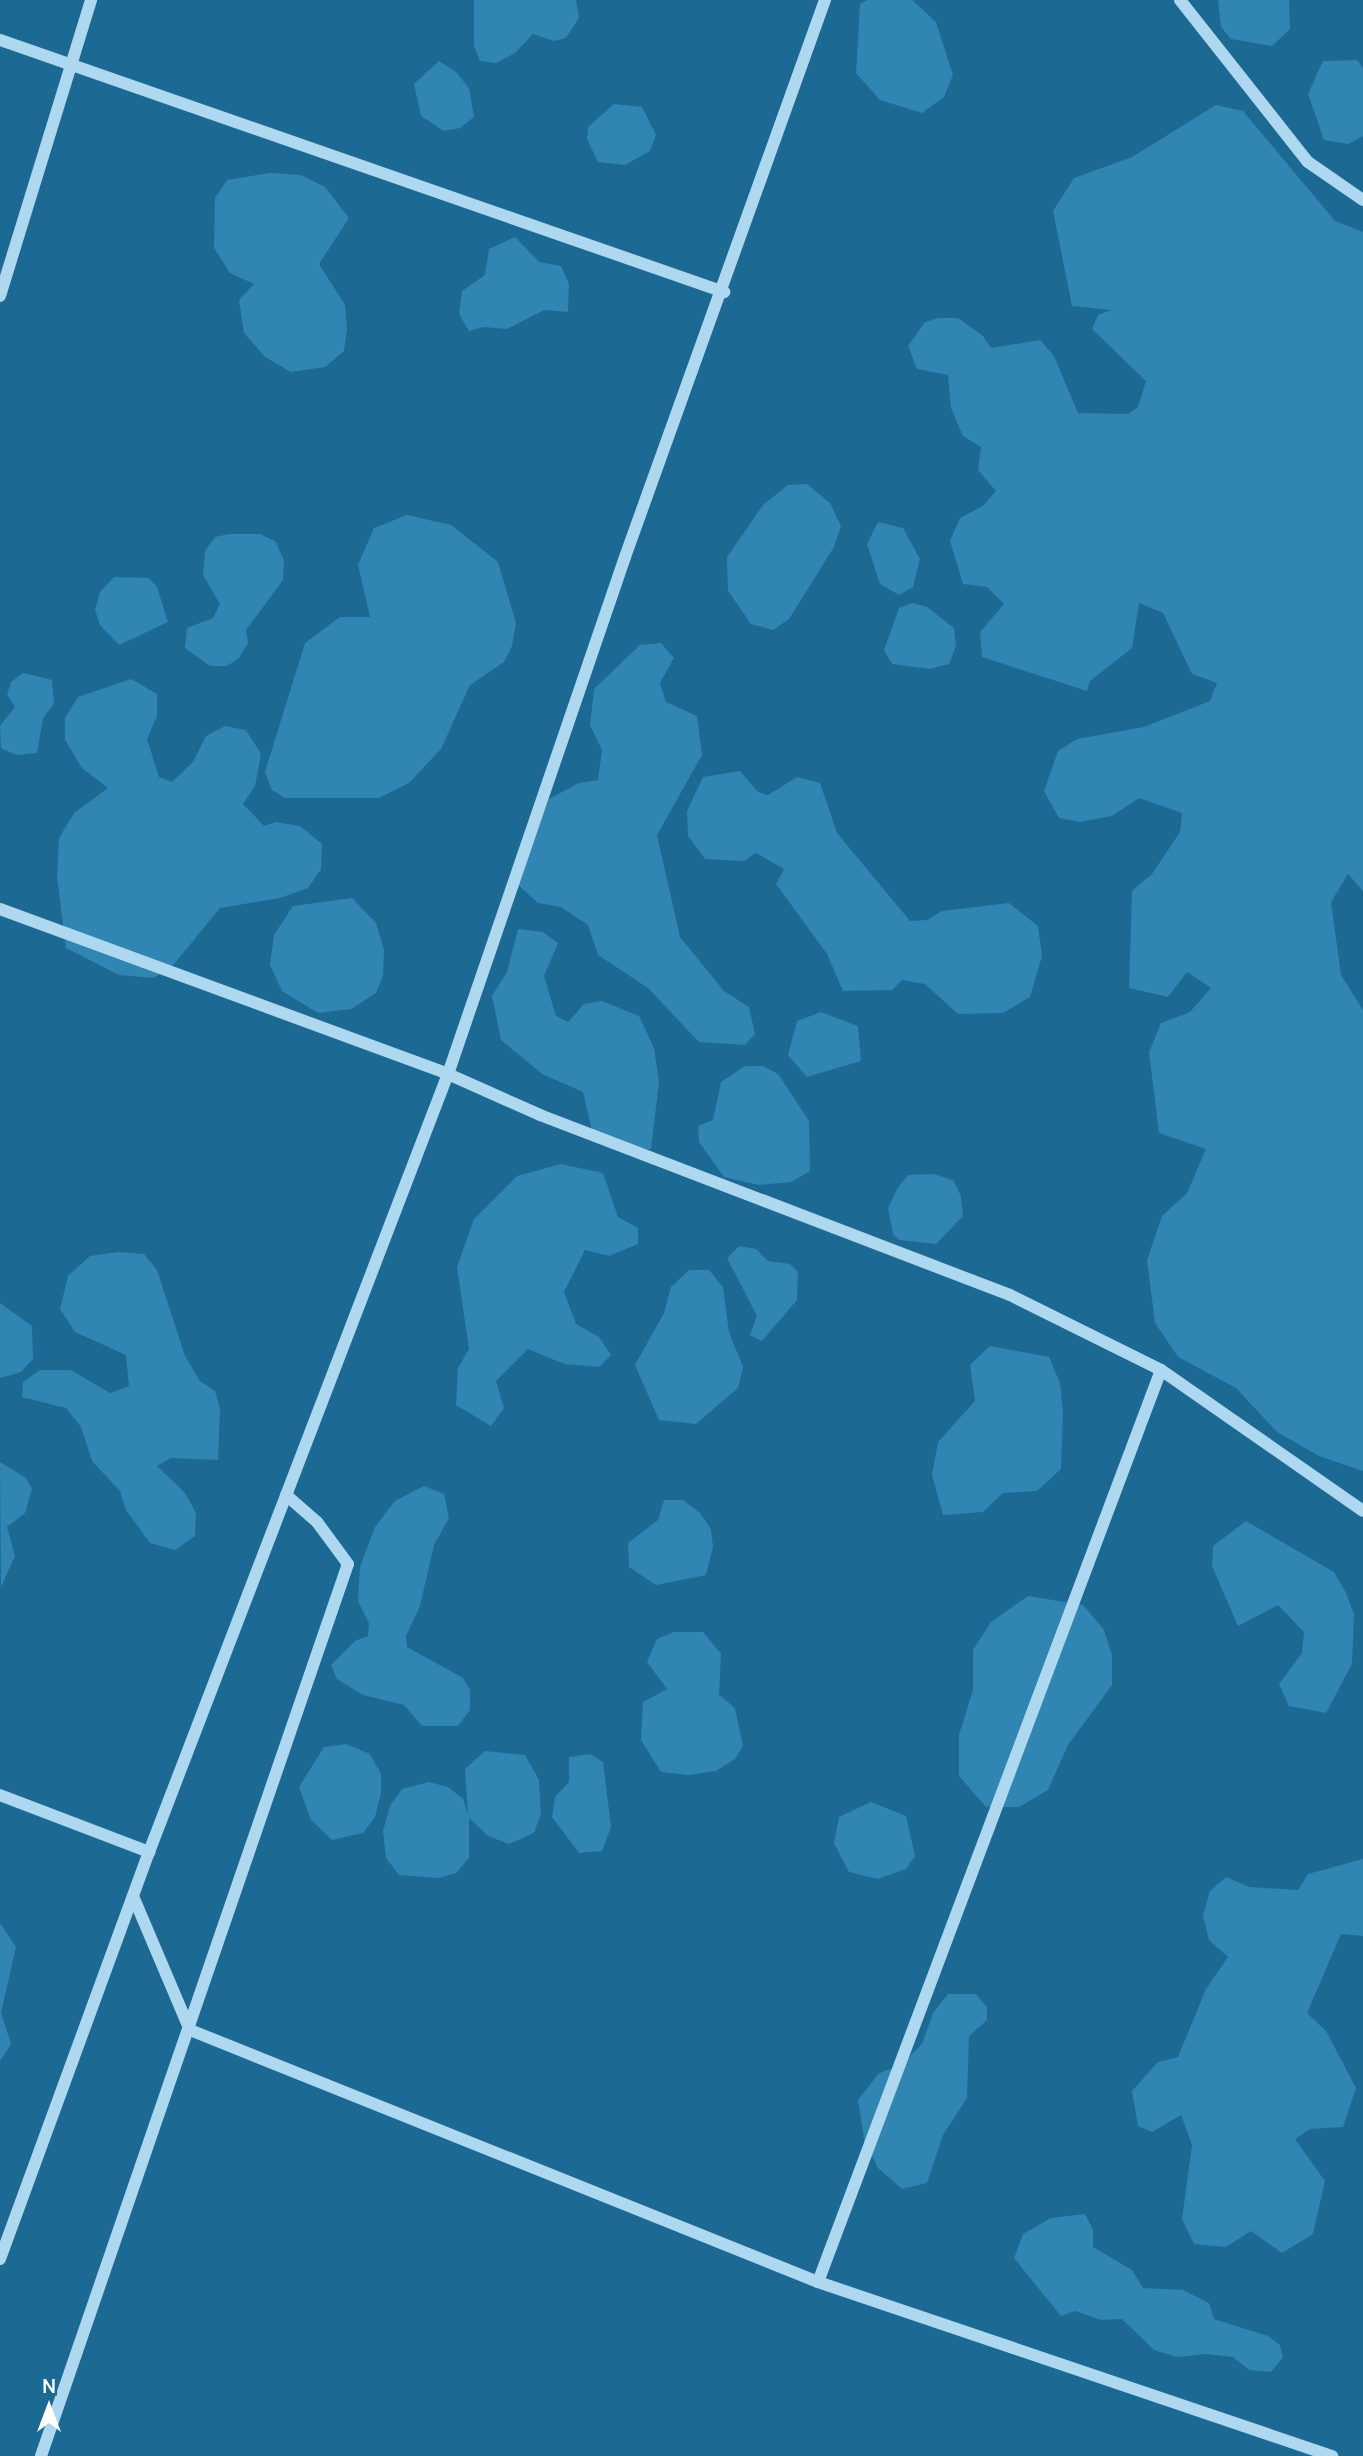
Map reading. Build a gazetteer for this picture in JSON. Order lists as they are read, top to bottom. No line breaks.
{"north":"top"}
